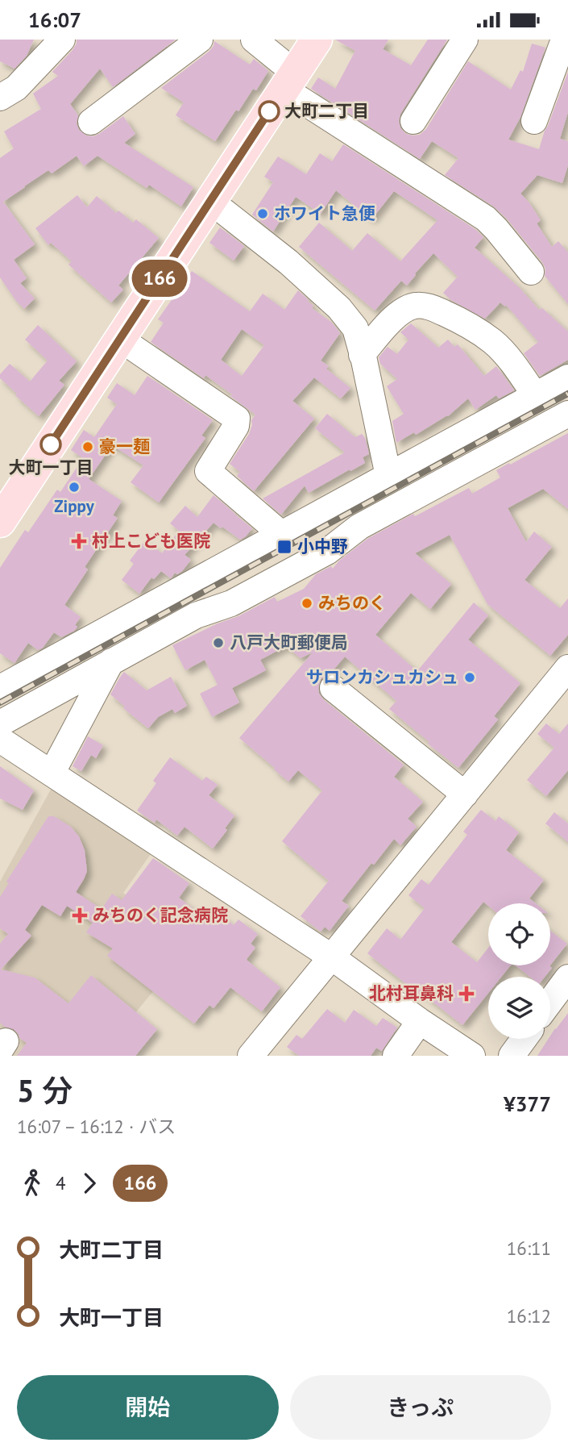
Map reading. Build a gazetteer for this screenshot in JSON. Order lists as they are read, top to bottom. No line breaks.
{"places":{"other":["大町二丁目","ホワイト急便","大町一丁目","豪一麺","Zippy","みちのく","八戸大町郵便局","サロンカシュカシュ"],"health":["村上こども医院","みちのく記念病院","北村耳鼻科"],"transit":["小中野"]},"lines":["bus line 166"],"page":{"status":"16:07","on_map":"166","heading":["5 分","16:07 – 16:12 · バス","¥377"],"legs":["4","166"],"list":[{"name":"大町二丁目","value":"16:11"},{"name":"大町一丁目","value":"16:12"}],"buttons":["開始","きっぷ"]}}
